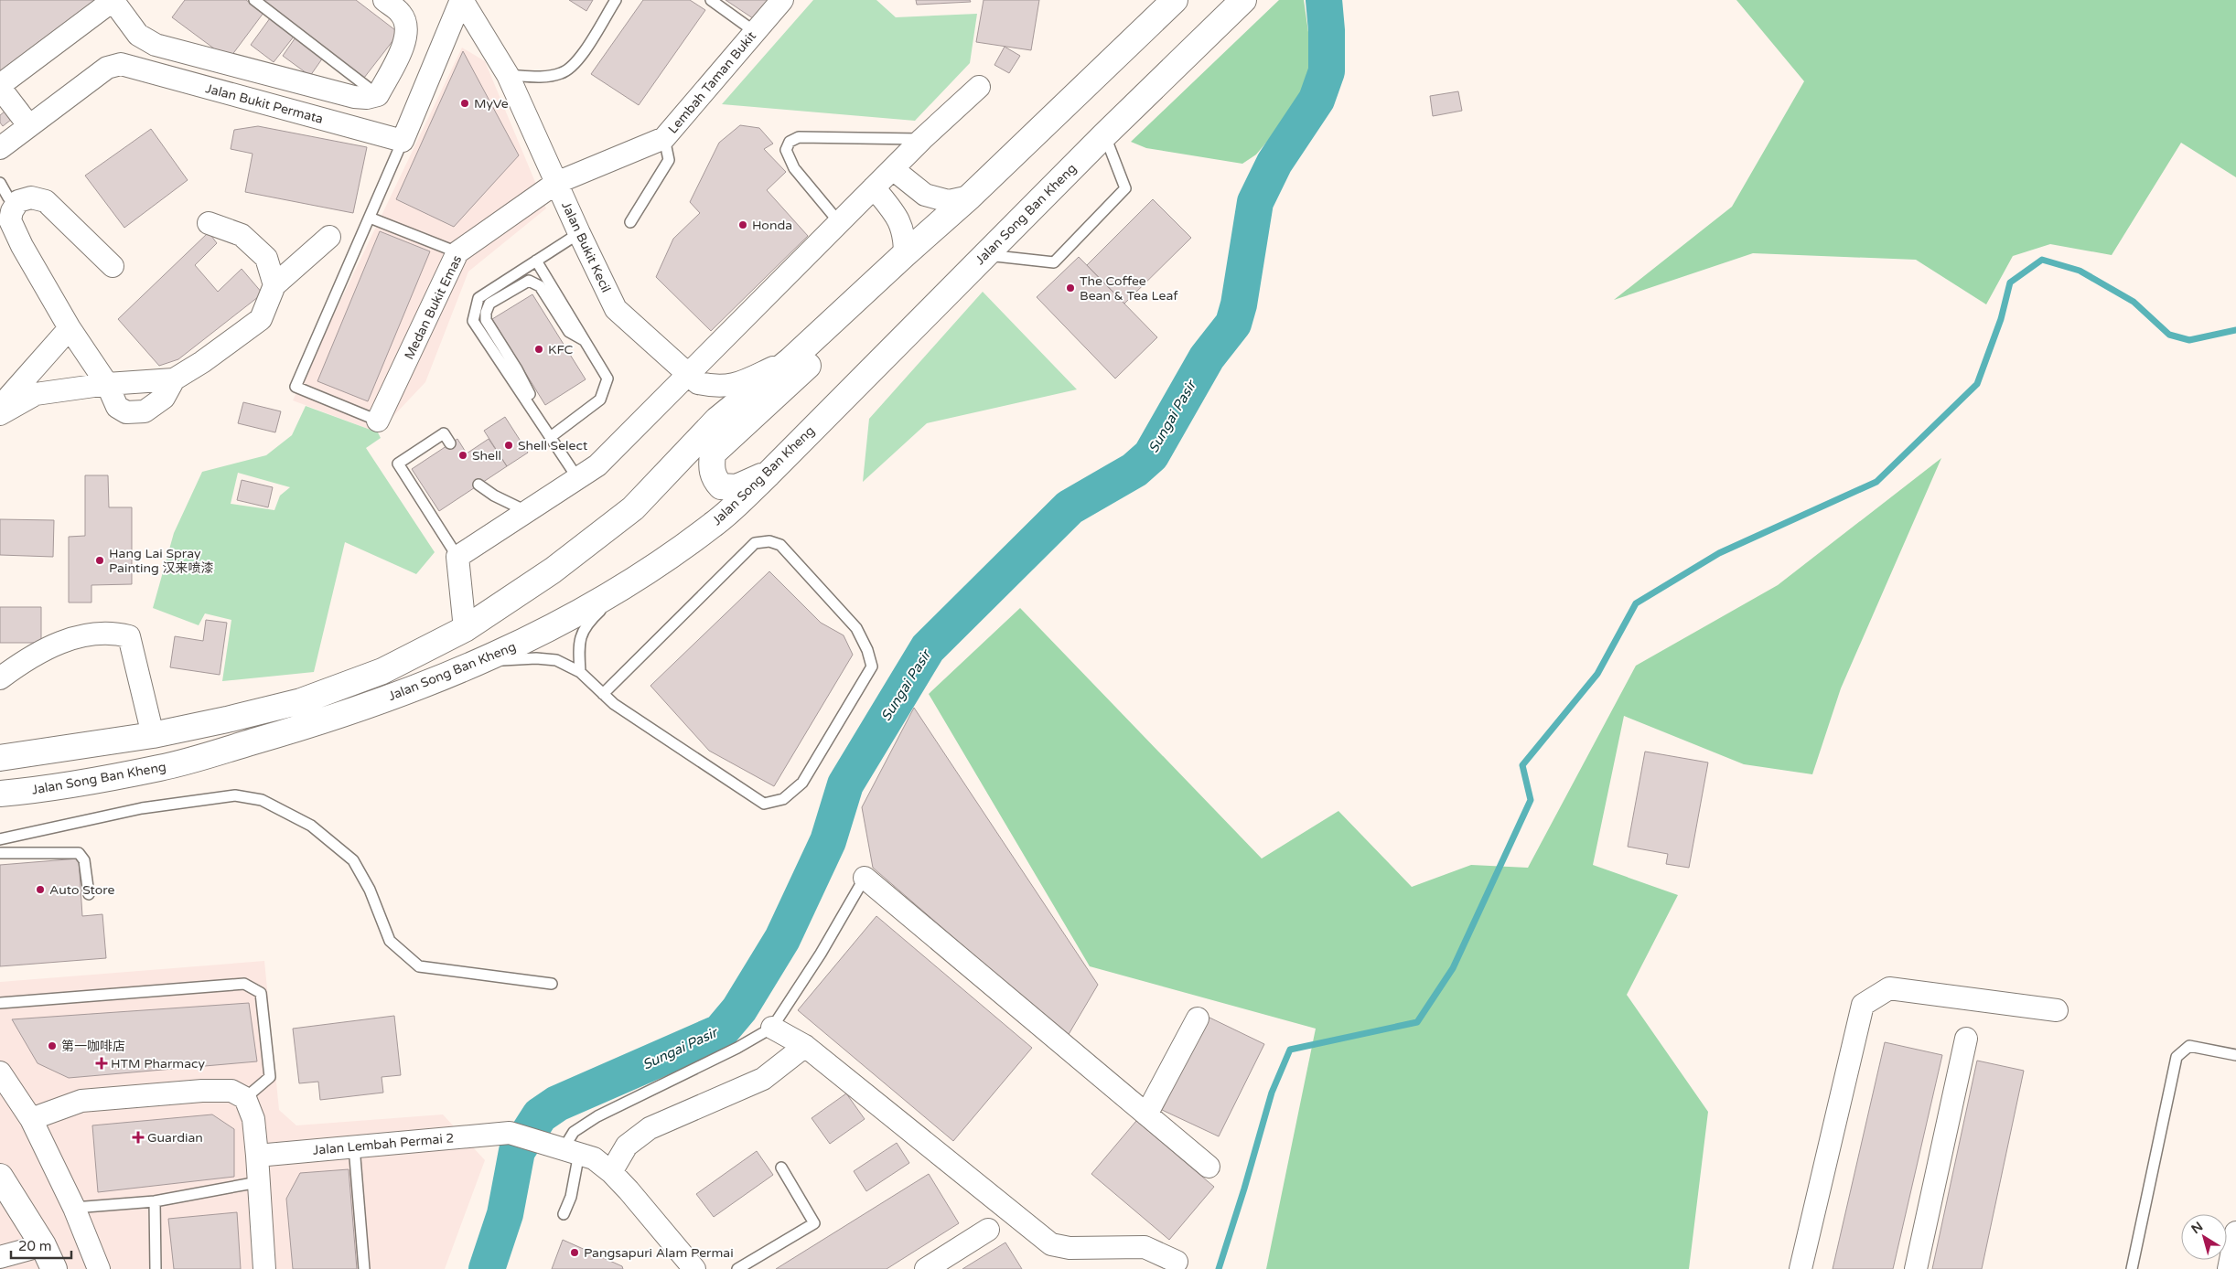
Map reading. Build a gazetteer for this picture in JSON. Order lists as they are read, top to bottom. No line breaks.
{"streets":{"main road":["Jalan Song Ban Kheng"],"street":["Lembah Taman Bukit","Jalan Bukit Permata","Jalan Bukit Kecil","Medan Bukit Emas","Jalan Lembah Permai 2"]},"crossings":[["Lembah Taman Bukit","Jalan Bukit Kecil"],["Lembah Taman Bukit","Medan Bukit Emas"],["Jalan Song Ban Kheng","Jalan Bukit Kecil"],["Jalan Bukit Kecil","Medan Bukit Emas"]],"water":["Sungai Pasir"],"places":{"other":["MyVe","Honda","The Coffee Bean & Tea Leaf","KFC","Shell Select","Shell","Hang Lai Spray Painting 汉来喷漆","Auto Store","第一咖啡店","Pangsapuri Alam Permai"],"health":["HTM Pharmacy","Guardian"]},"scale_bar":"20 m","north":"top left"}
